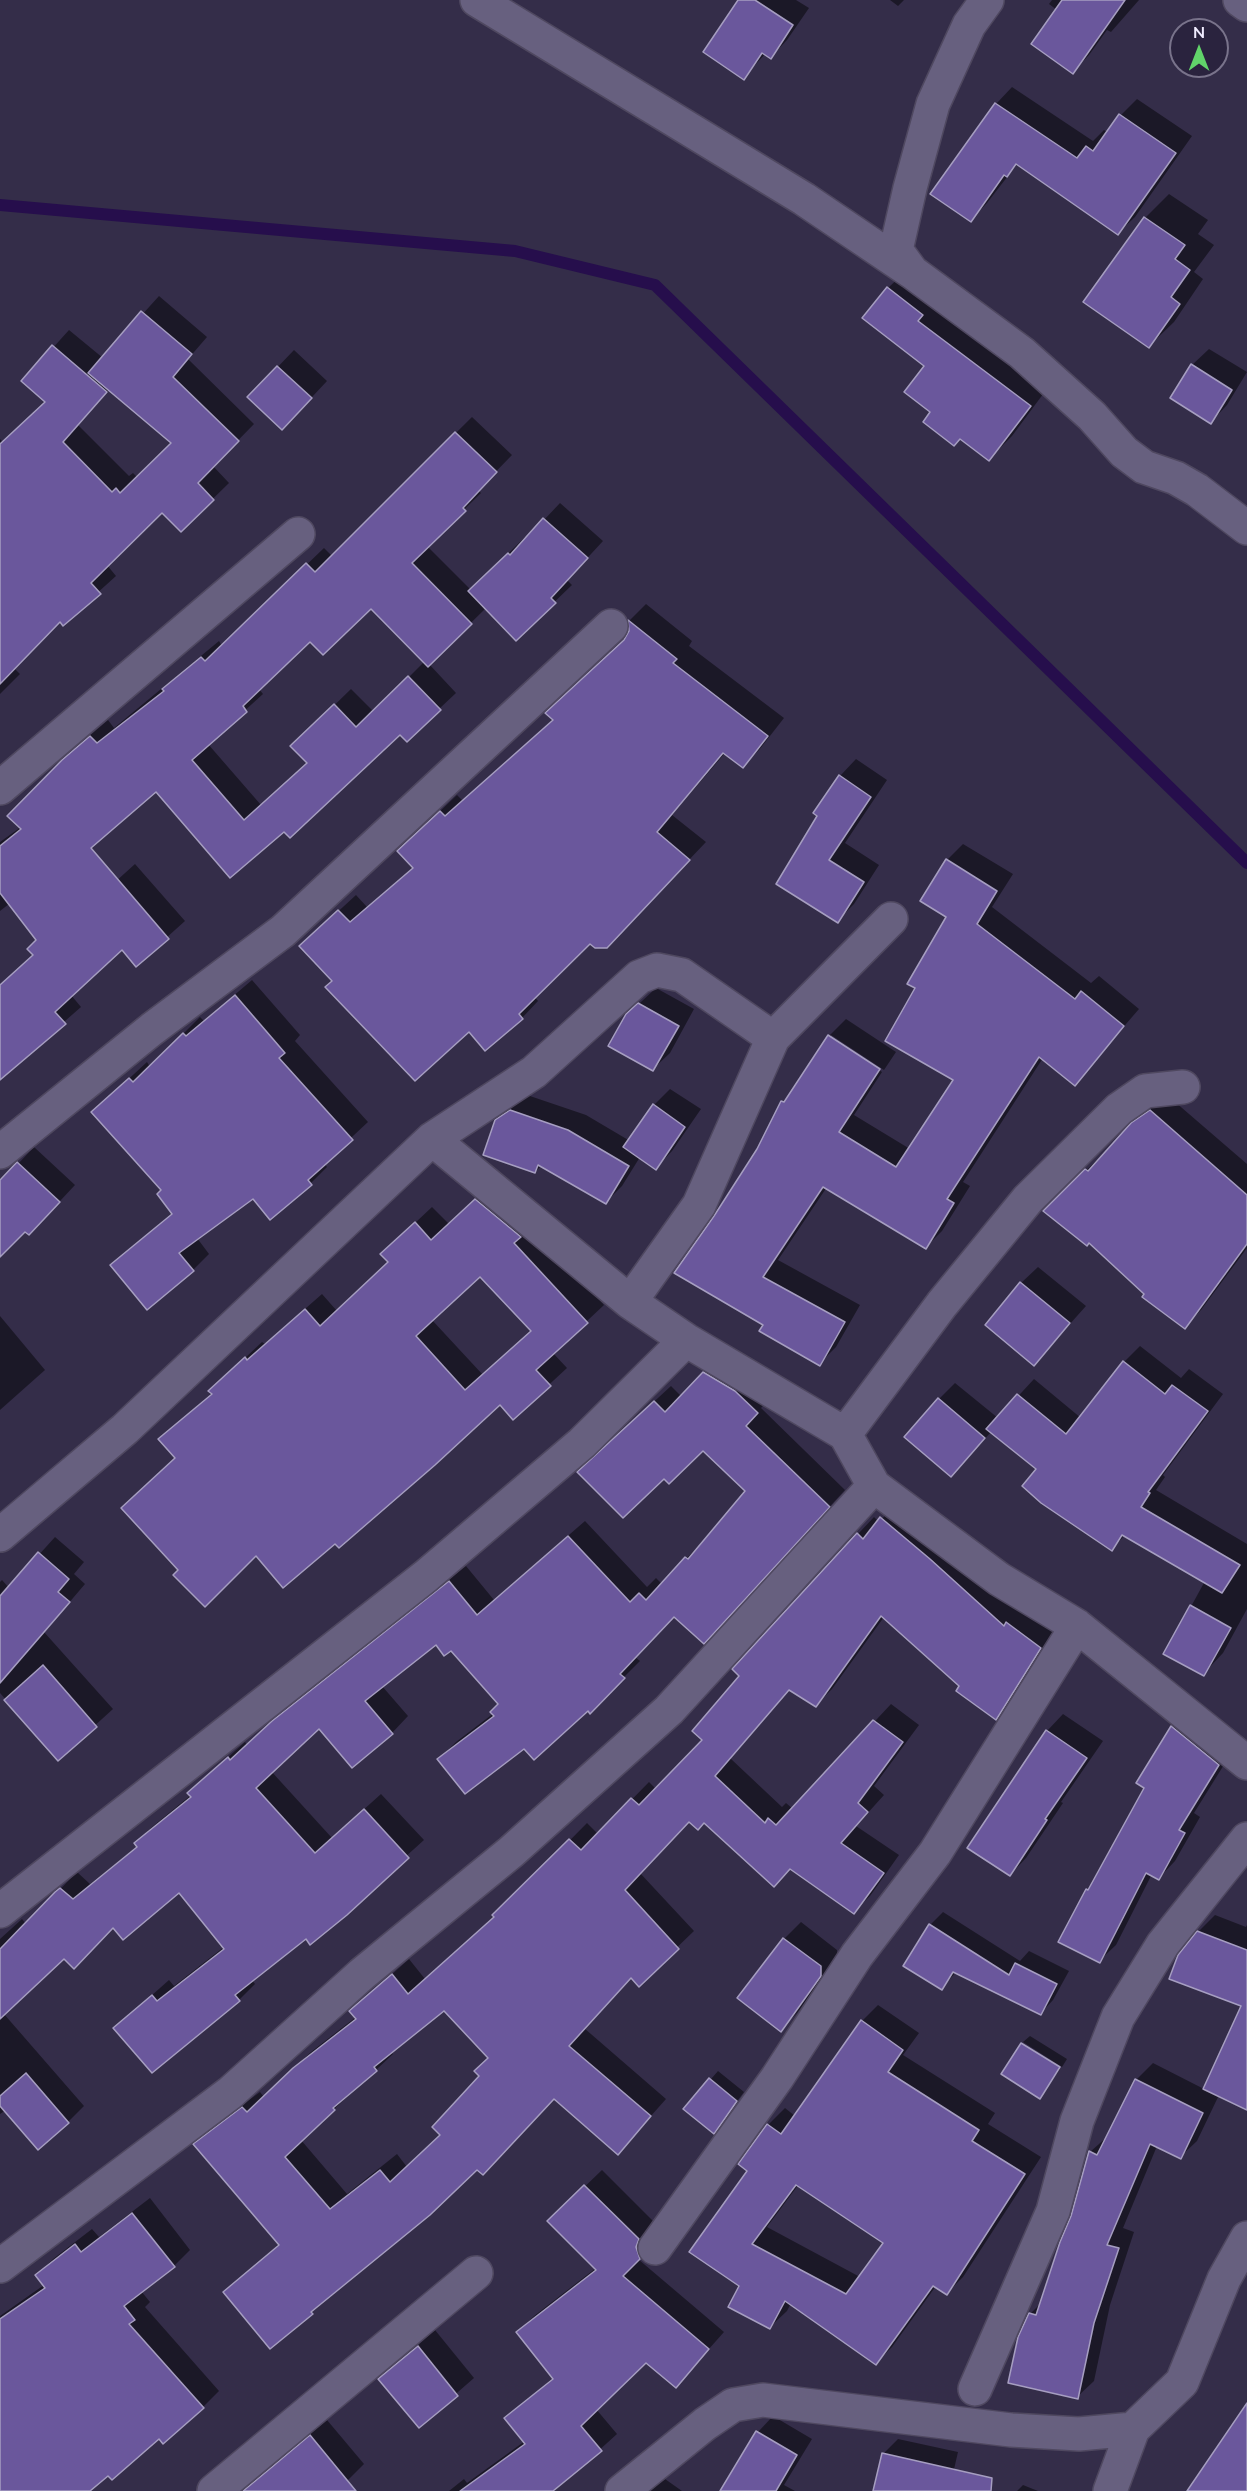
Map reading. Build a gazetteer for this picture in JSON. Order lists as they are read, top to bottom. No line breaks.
{"north":"top"}
